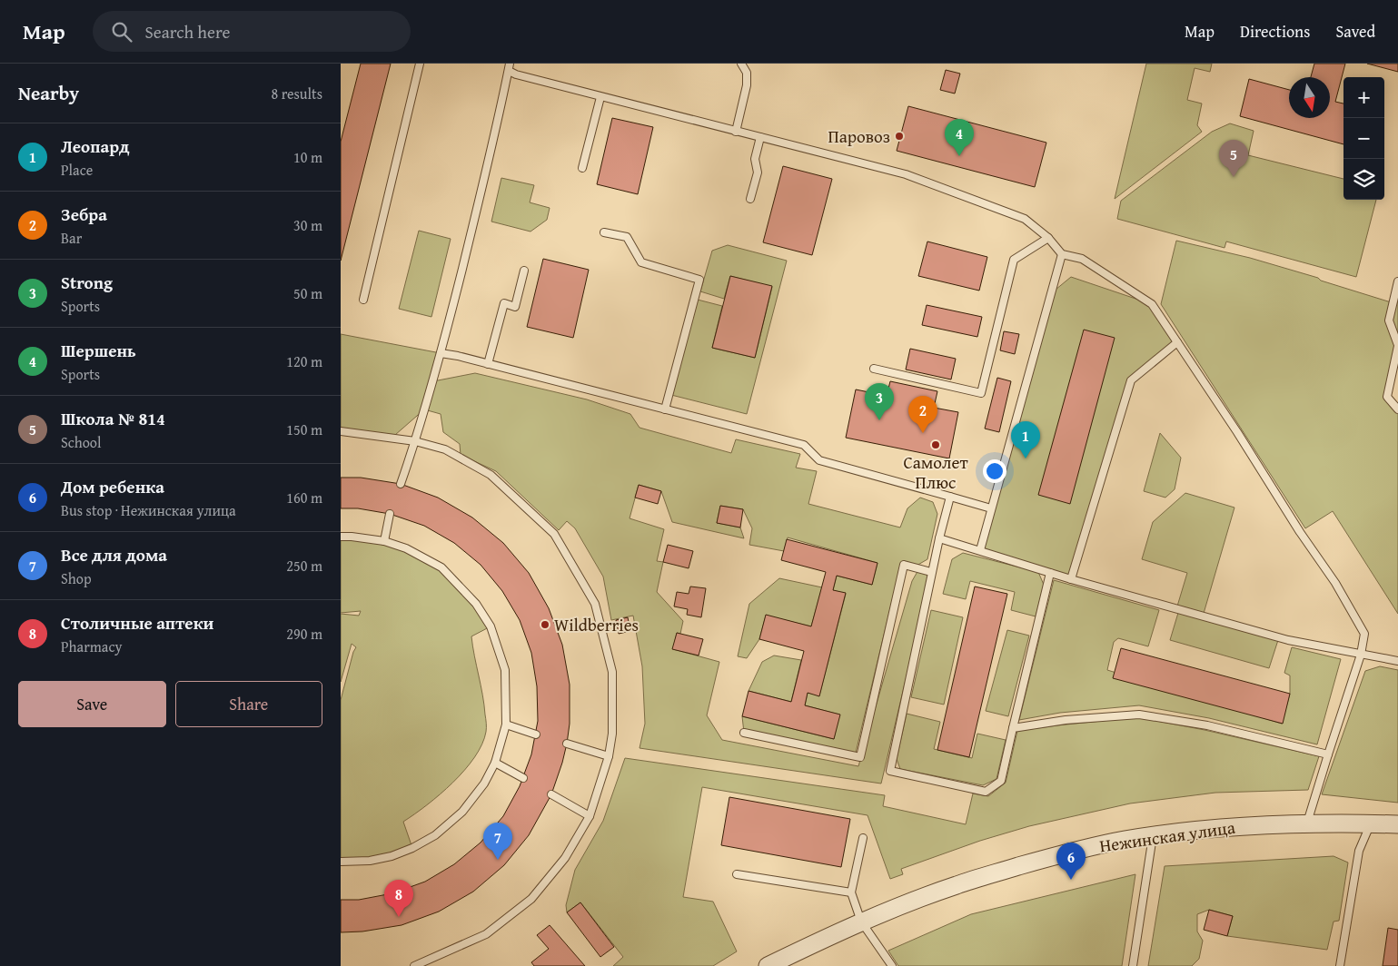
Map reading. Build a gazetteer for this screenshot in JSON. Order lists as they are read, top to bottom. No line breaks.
{"streets":{"street":["Нежинская улица"]},"places":["Паровоз","Самолет Плюс","Wildberries"],"north":"bottom","page":{"header":"Map","search":"Search here","nav":["Map","Directions","Saved"],"heading":["Nearby","8 results"],"map_buttons":["+","−"],"pins":["4","5","3","2","1","7","6","8"],"list":[{"mark":"1","name":"Леопард","note":"Place","value":"10 m"},{"mark":"2","name":"Зебра","note":"Bar","value":"30 m"},{"mark":"3","name":"Strong","note":"Sports","value":"50 m"},{"mark":"4","name":"Шершень","note":"Sports","value":"120 m"},{"mark":"5","name":"Школа № 814","note":"School","value":"150 m"},{"mark":"6","name":"Дом ребенка","note":"Bus stop · Нежинская улица","value":"160 m"},{"mark":"7","name":"Все для дома","note":"Shop","value":"250 m"},{"mark":"8","name":"Столичные аптеки","note":"Pharmacy","value":"290 m"}],"buttons":["Save","Share"]}}
